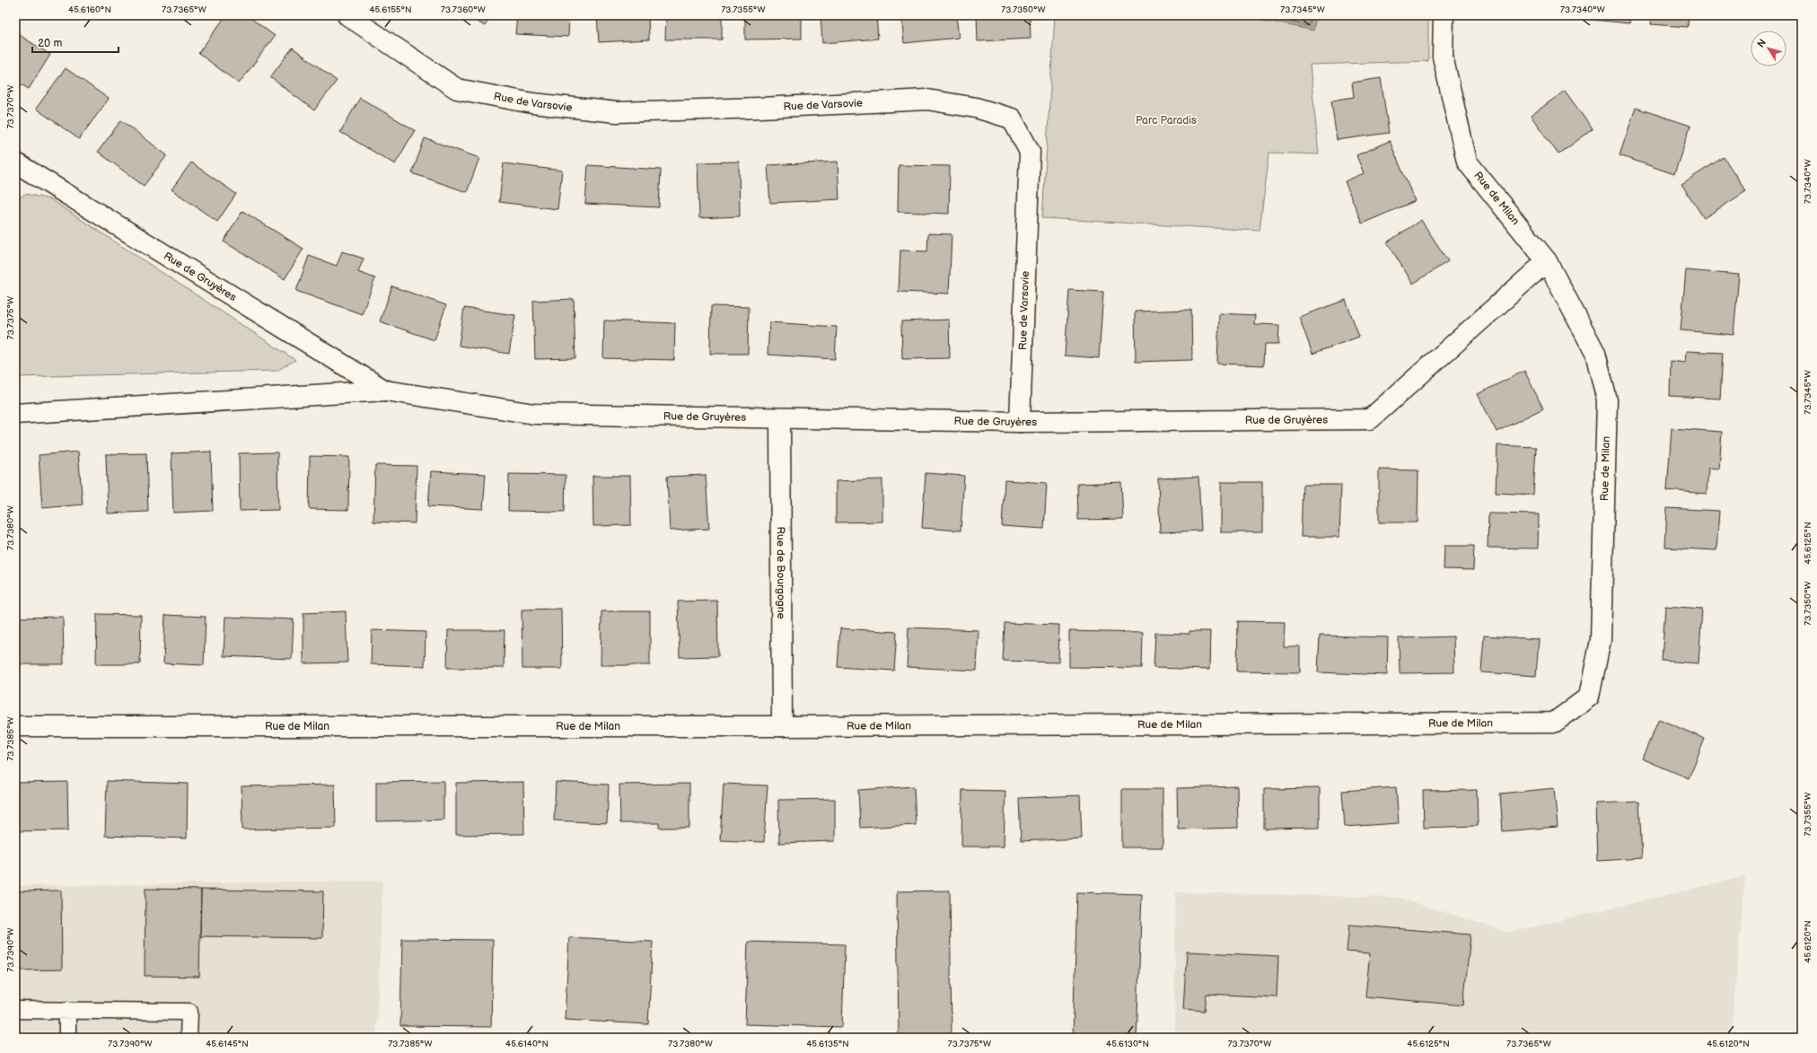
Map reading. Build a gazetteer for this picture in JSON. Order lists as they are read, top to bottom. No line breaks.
{"streets":{"street":["Rue de Varsovie","Rue de Milan","Rue de Gruyères","Rue de Bourgogne"]},"crossings":[["Rue de Varsovie","Rue de Gruyères"],["Rue de Milan","Rue de Gruyères"],["Rue de Milan","Rue de Bourgogne"],["Rue de Gruyères","Rue de Bourgogne"]],"parks":["Parc Paradis"],"scale_bar":"20 m","north":"top left","coordinates":["45.6160°N","73.7365°W","45.6155°N","73.7360°W","73.7355°W","73.7350°W","73.7345°W","73.7340°W","73.7370°W","73.7375°W","73.7380°W","45.6125°N","73.7385°W","45.6120°N","73.7390°W","45.6145°N","45.6140°N","45.6135°N","45.6130°N"]}
